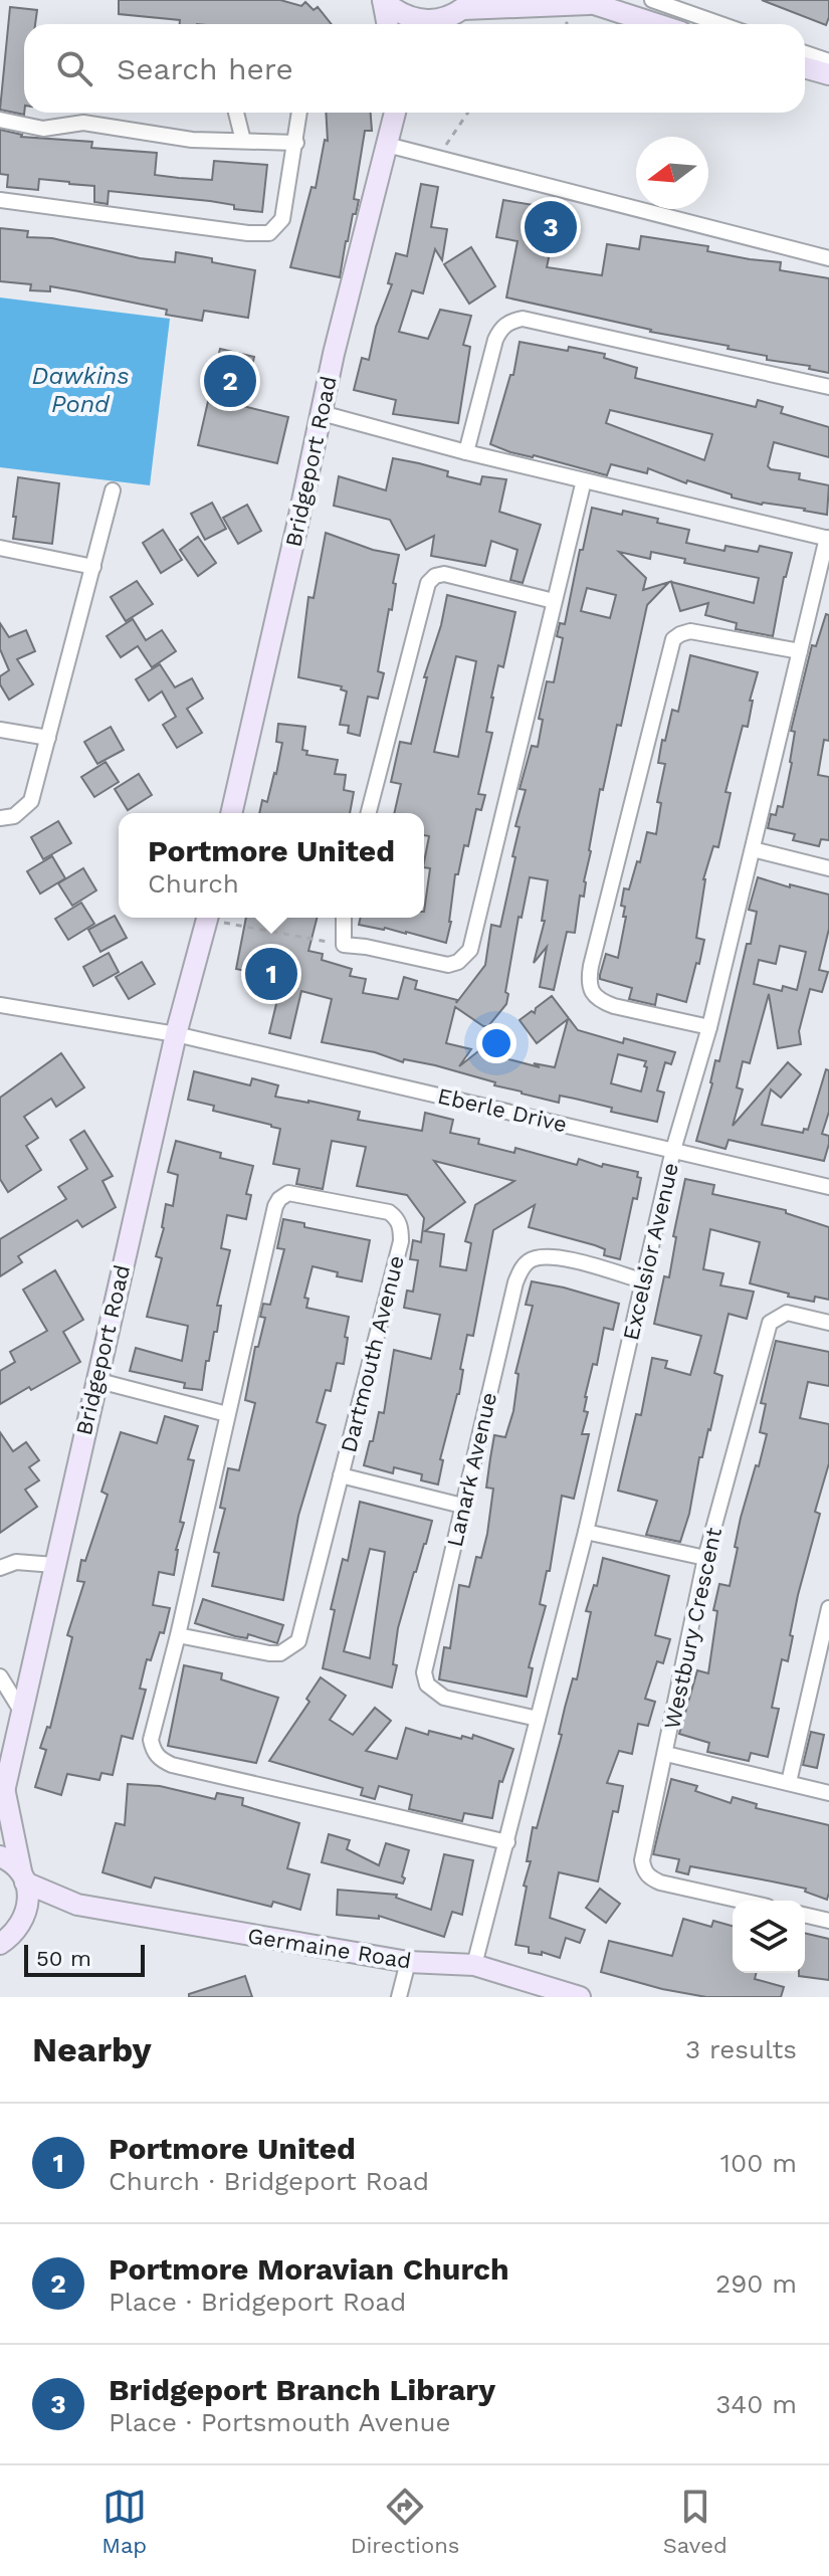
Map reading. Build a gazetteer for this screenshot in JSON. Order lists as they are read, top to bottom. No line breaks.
{"streets":{"main road":["Bridgeport Road","Germaine Road"],"street":["Eberle Drive","Excelsior Avenue","Dartmouth Avenue","Lanark Avenue","Westbury Crescent"]},"crossings":[["Bridgeport Road","Eberle Drive"],["Bridgeport Road","Germaine Road"],["Eberle Drive","Excelsior Avenue"],["Excelsior Avenue","Dartmouth Avenue"],["Excelsior Avenue","Lanark Avenue"],["Excelsior Avenue","Germaine Road"]],"water":["Dawkins Pond"],"scale_bar":"50 m","north":"left","page":{"search":"Search here","pins":["3","2","1"],"popup":["Portmore United","Church"],"scale":"50 m","heading":["Nearby","3 results"],"list":[{"mark":"1","name":"Portmore United","note":"Church · Bridgeport Road","value":"100 m"},{"mark":"2","name":"Portmore Moravian Church","note":"Place · Bridgeport Road","value":"290 m"},{"mark":"3","name":"Bridgeport Branch Library","note":"Place · Portsmouth Avenue","value":"340 m"}],"nav":["Map","Directions","Saved"]}}
